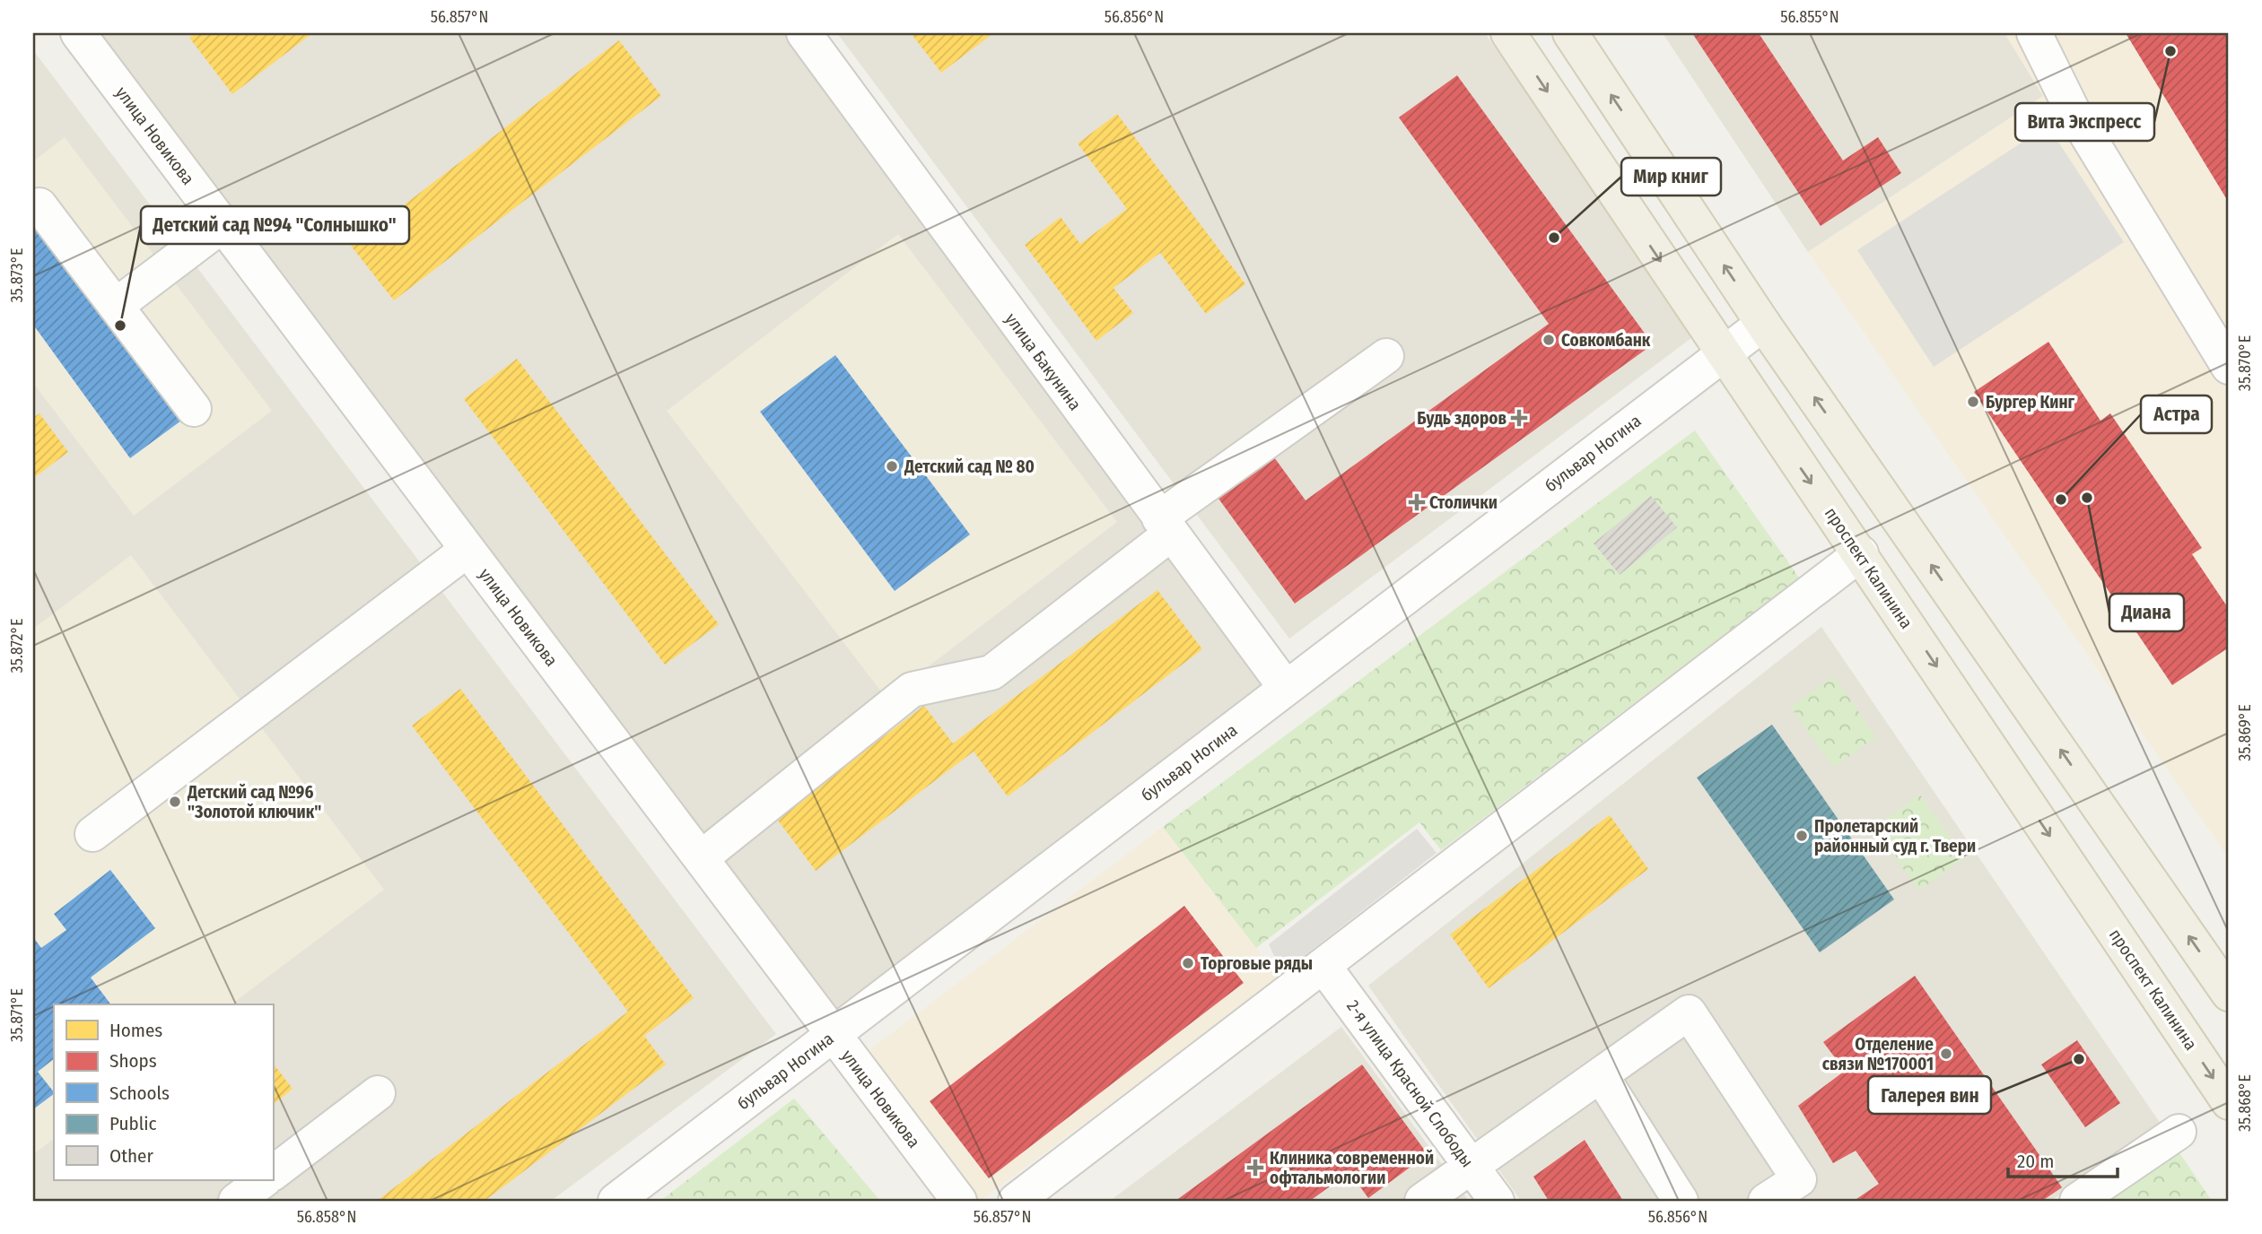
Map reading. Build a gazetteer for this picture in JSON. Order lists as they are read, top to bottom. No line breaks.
{"streets":{"main road":["проспект Калинина"],"street":["улица Новикова","улица Бакунина","бульвар Ногина","2-я улица Красной Слободы"]},"crossings":[["улица Новикова","бульвар Ногина"],["улица Бакунина","бульвар Ногина"],["бульвар Ногина","проспект Калинина"]],"places":{"other":["Вита Экспресс","Мир книг","Детский сад №94 \"Солнышко\"","Совкомбанк","Бургер Кинг","Детский сад № 80","Диана","Астра","Детский сад №96 \"Золотой ключик\"","Пролетарский районный суд г. Твери","Торговые ряды","Отделение связи №170001","Галерея вин"],"health":["Будь здоров","Столички","Клиника современной офтальмологии"]},"legend":["Homes","Shops","Schools","Public","Other"],"scale_bar":"20 m","coordinates":["56.857°N","56.856°N","56.855°N","35.873°E","35.870°E","35.872°E","35.869°E","35.871°E","35.868°E","56.858°N"]}
